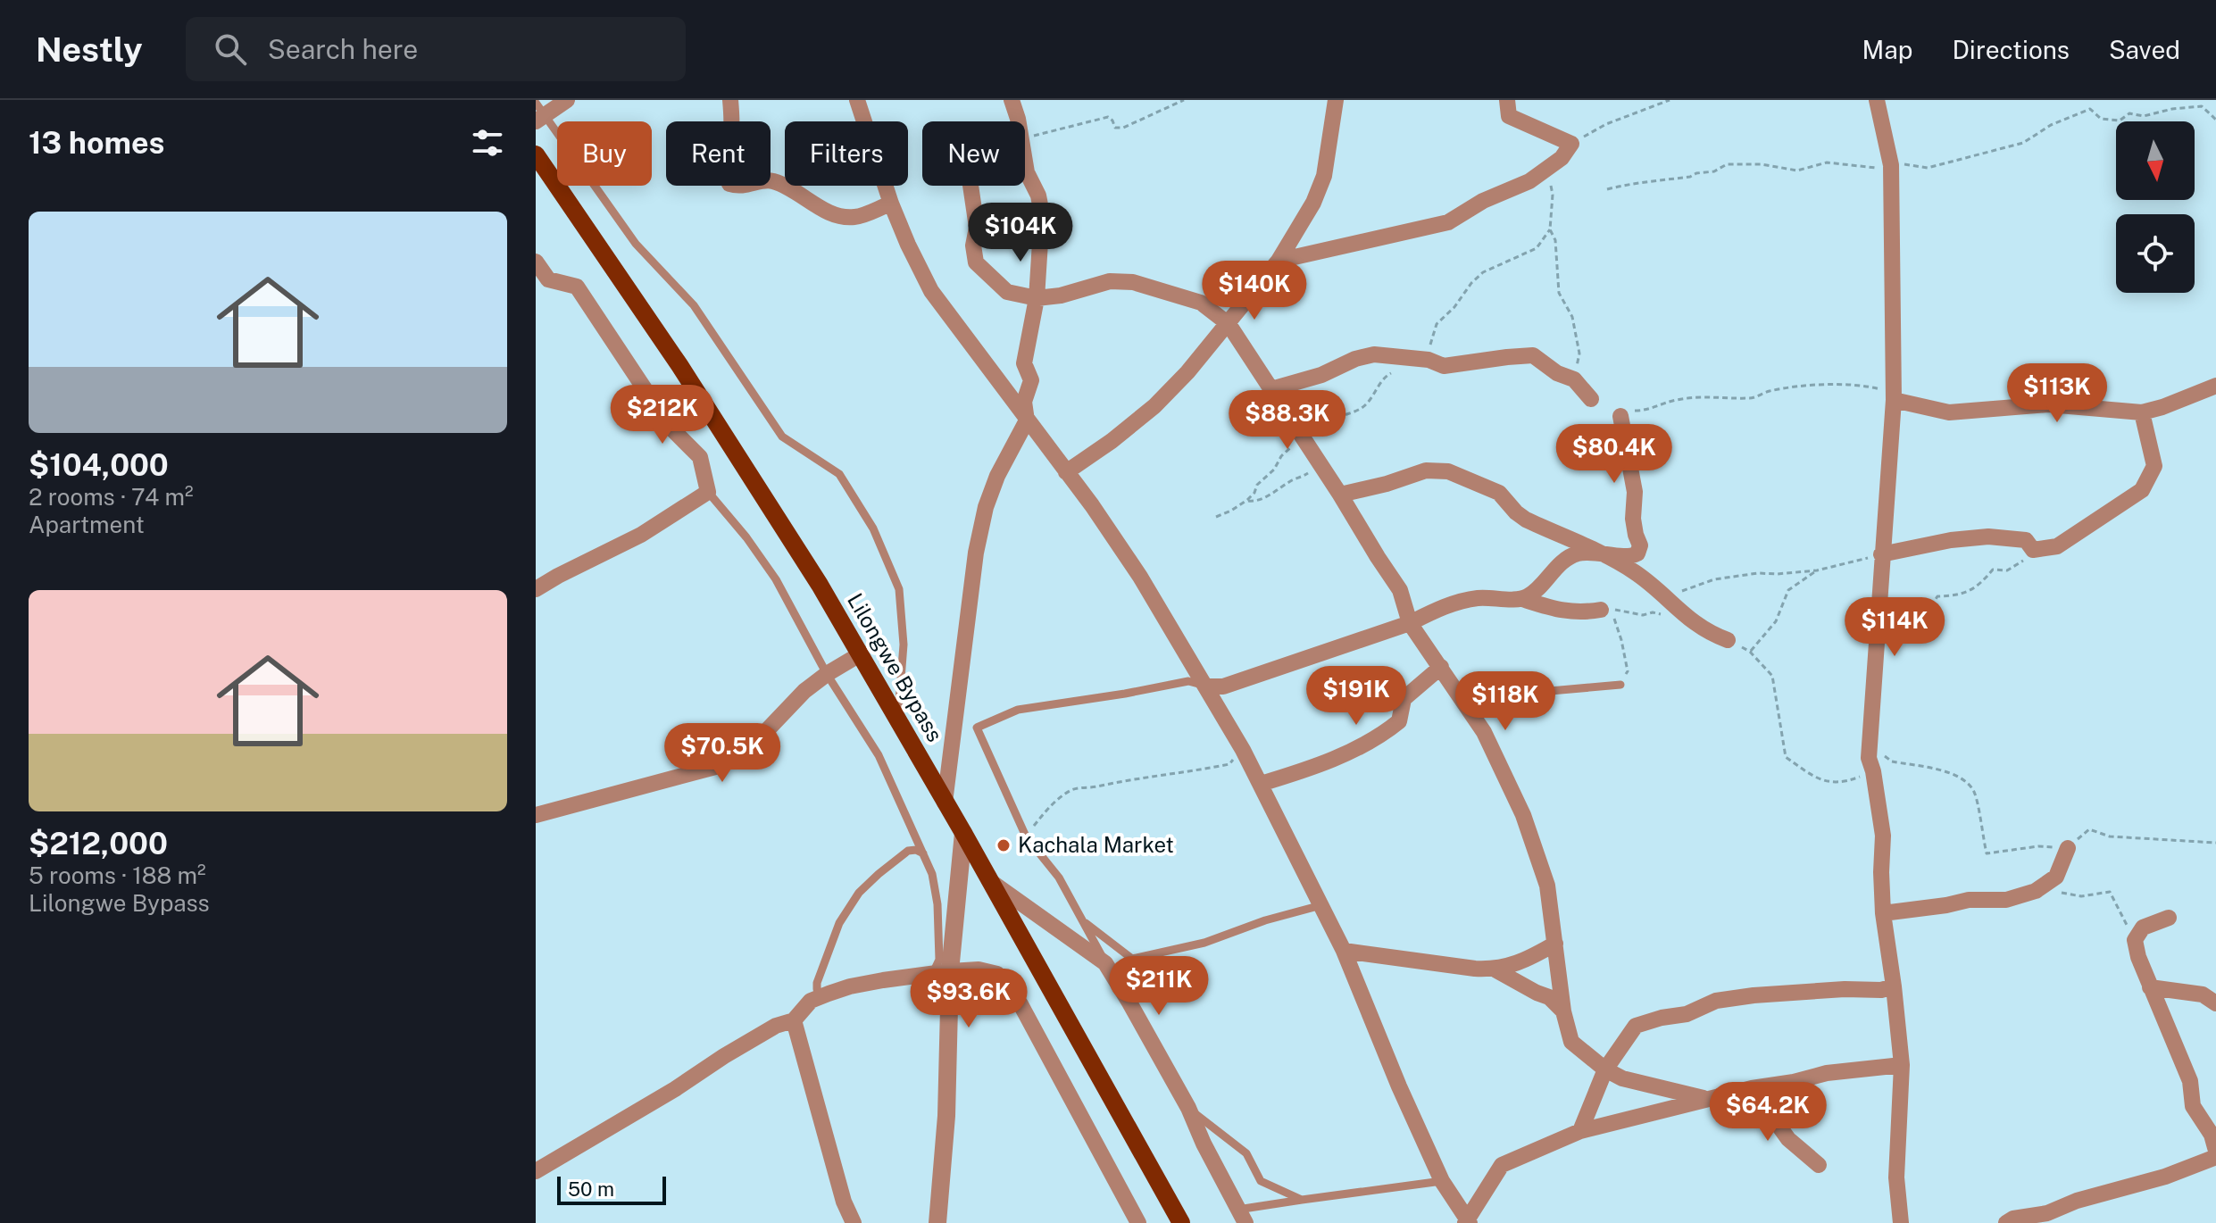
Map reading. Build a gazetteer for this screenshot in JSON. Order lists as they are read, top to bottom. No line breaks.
{"streets":{"main road":["Lilongwe Bypass"]},"places":["Kachala Market"],"scale_bar":"50 m","north":"bottom","page":{"header":"Nestly","search":"Search here","nav":["Map","Directions","Saved"],"heading":"13 homes","chip":["Buy","Rent","Filters","New"],"list":[{"name":"$104,000","note":"2 rooms · 74 m² · Apartment"},{"name":"$212,000","note":"5 rooms · 188 m² · Lilongwe Bypass"}],"price":["$104K","$140K","$113K","$212K","$88.3K","$80.4K","$114K","$191K","$118K","$70.5K","$211K","$93.6K","$64.2K"],"scale":"50 m"}}
